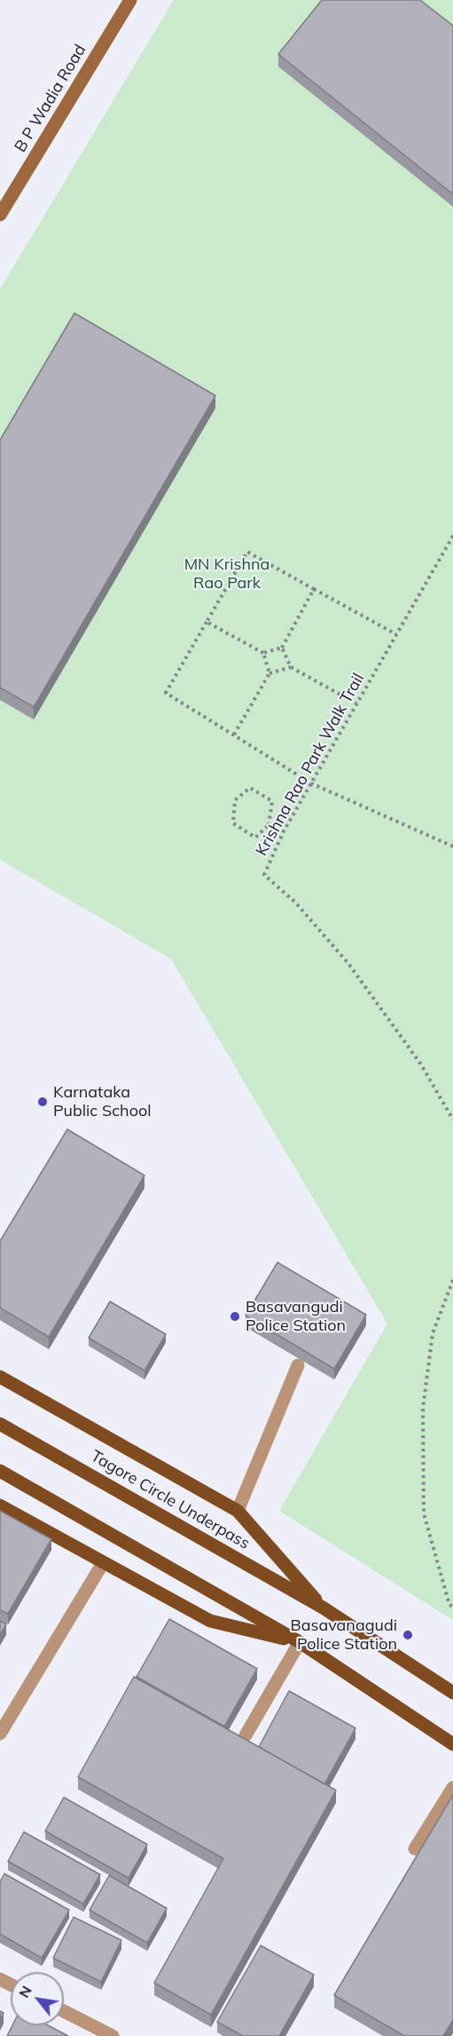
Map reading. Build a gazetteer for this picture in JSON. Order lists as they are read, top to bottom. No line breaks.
{"streets":{"main road":["Tagore Circle Underpass"],"street":["B P Wadia Road"],"path":["Krishna Rao Park Walk Trail"]},"parks":["MN Krishna Rao Park"],"places":["Karnataka Public School","Basavangudi Police Station","Basavanagudi Police Station"],"north":"top left"}
